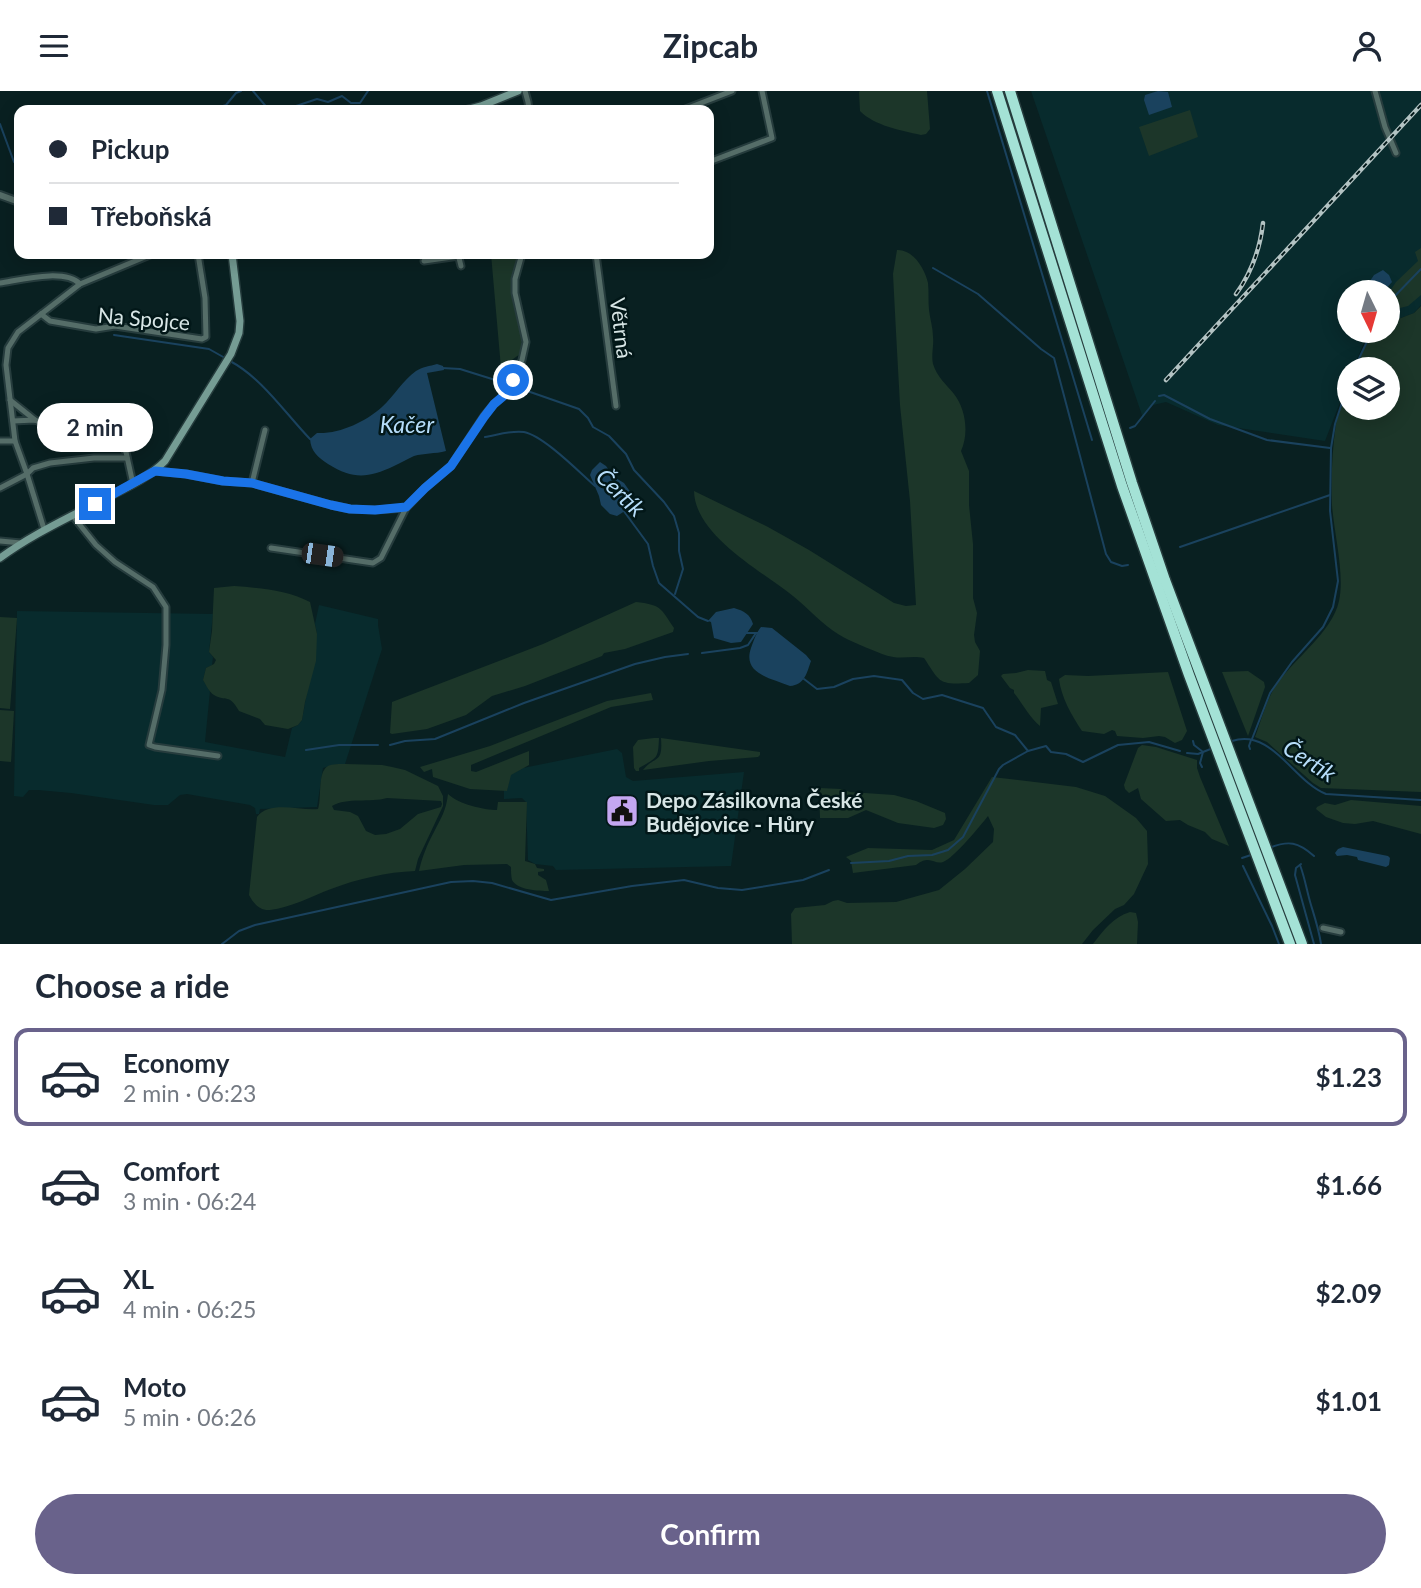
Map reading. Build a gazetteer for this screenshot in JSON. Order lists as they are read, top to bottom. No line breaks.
{"streets":{"street":["Na Spojce","Větrná"]},"water":["Kačer","Čertík"],"places":{"public building":["Depo Zásilkovna České Budějovice - Hůry"]},"north":"bottom","page":{"header":"Zipcab","banner":["Pickup","Třeboňská"],"bubble":"2 min","heading":"Choose a ride","list":[{"name":"Economy","note":"2 min · 06:23","value":"$1.23"},{"name":"Comfort","note":"3 min · 06:24","value":"$1.66"},{"name":"XL","note":"4 min · 06:25","value":"$2.09"},{"name":"Moto","note":"5 min · 06:26","value":"$1.01"}],"buttons":"Confirm"}}
